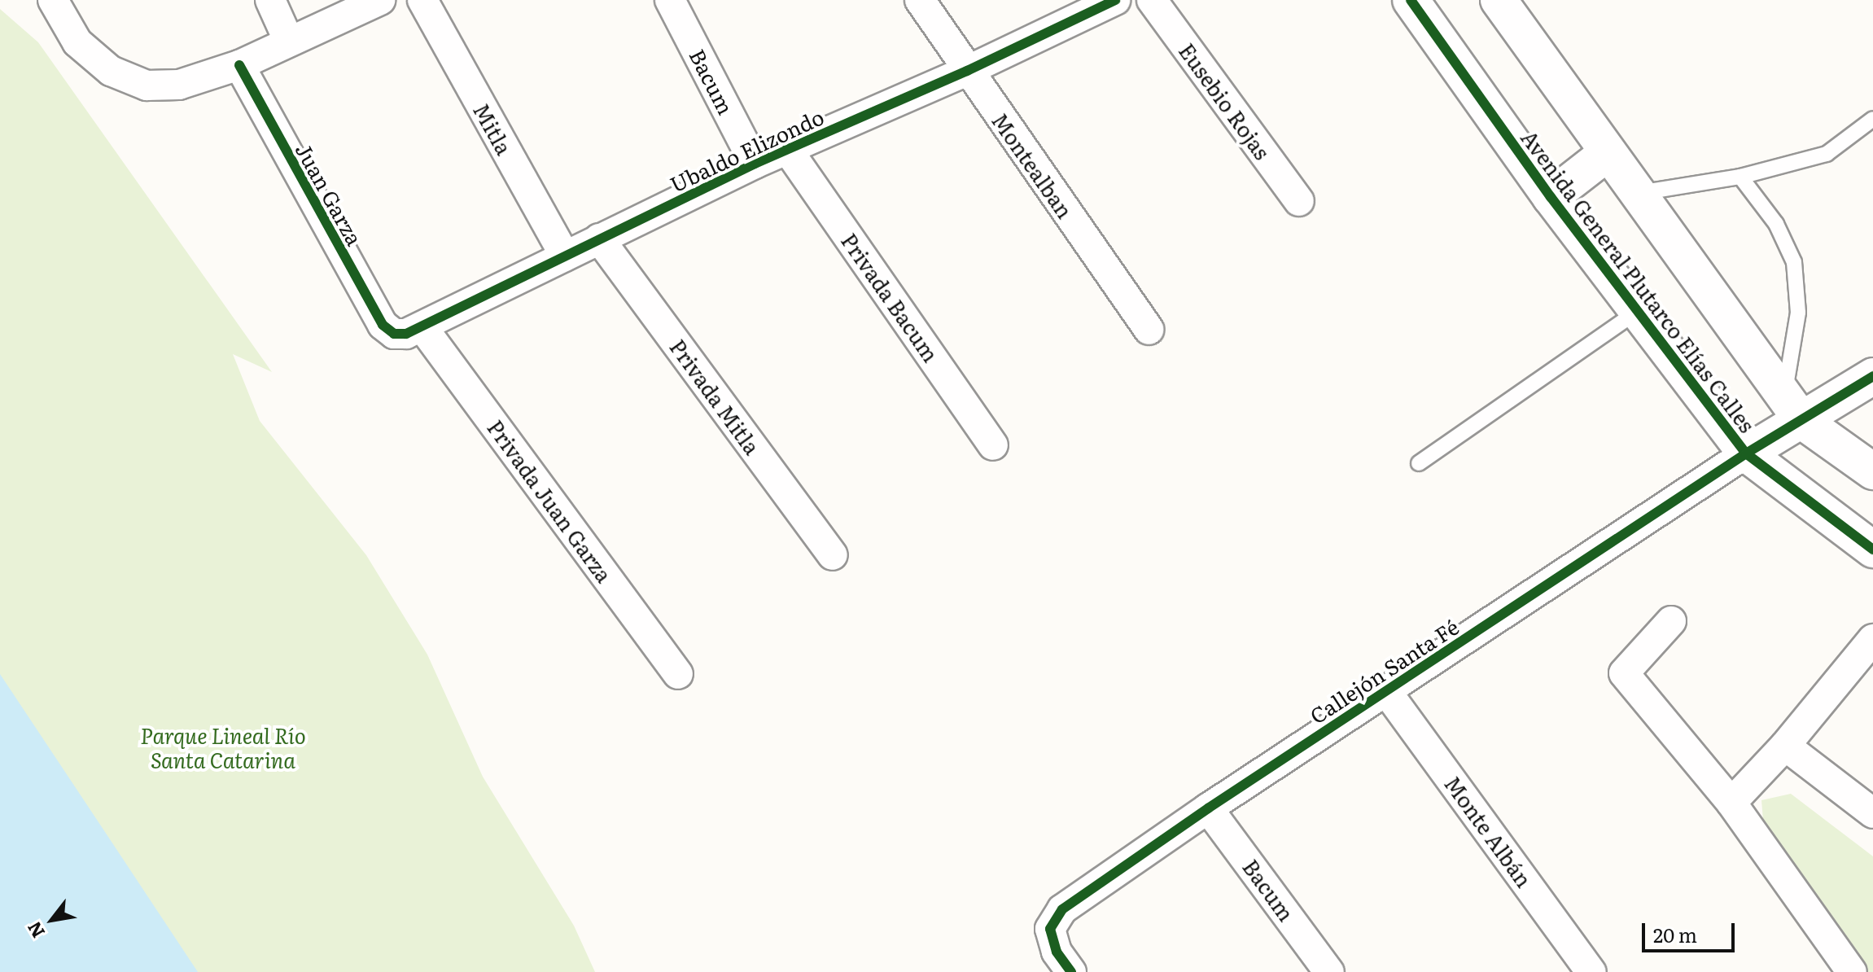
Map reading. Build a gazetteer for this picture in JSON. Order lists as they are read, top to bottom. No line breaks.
{"streets":{"street":["Bacum","Eusebio Rojas","Mitla","Ubaldo Elizondo","Montealban","Juan Garza","Avenida General Plutarco Elías Calles","Privada Bacum","Privada Mitla","Privada Juan Garza","Callejón Santa Fé","Monte Albán"]},"crossings":[["Bacum","Ubaldo Elizondo"],["Bacum","Callejón Santa Fé"],["Mitla","Ubaldo Elizondo"],["Ubaldo Elizondo","Montealban"],["Ubaldo Elizondo","Juan Garza"],["Ubaldo Elizondo","Privada Bacum"],["Ubaldo Elizondo","Privada Mitla"],["Ubaldo Elizondo","Privada Juan Garza"],["Avenida General Plutarco Elías Calles","Callejón Santa Fé"],["Callejón Santa Fé","Monte Albán"]],"parks":["Parque Lineal Río Santa Catarina"],"scale_bar":"20 m","north":"bottom left"}
